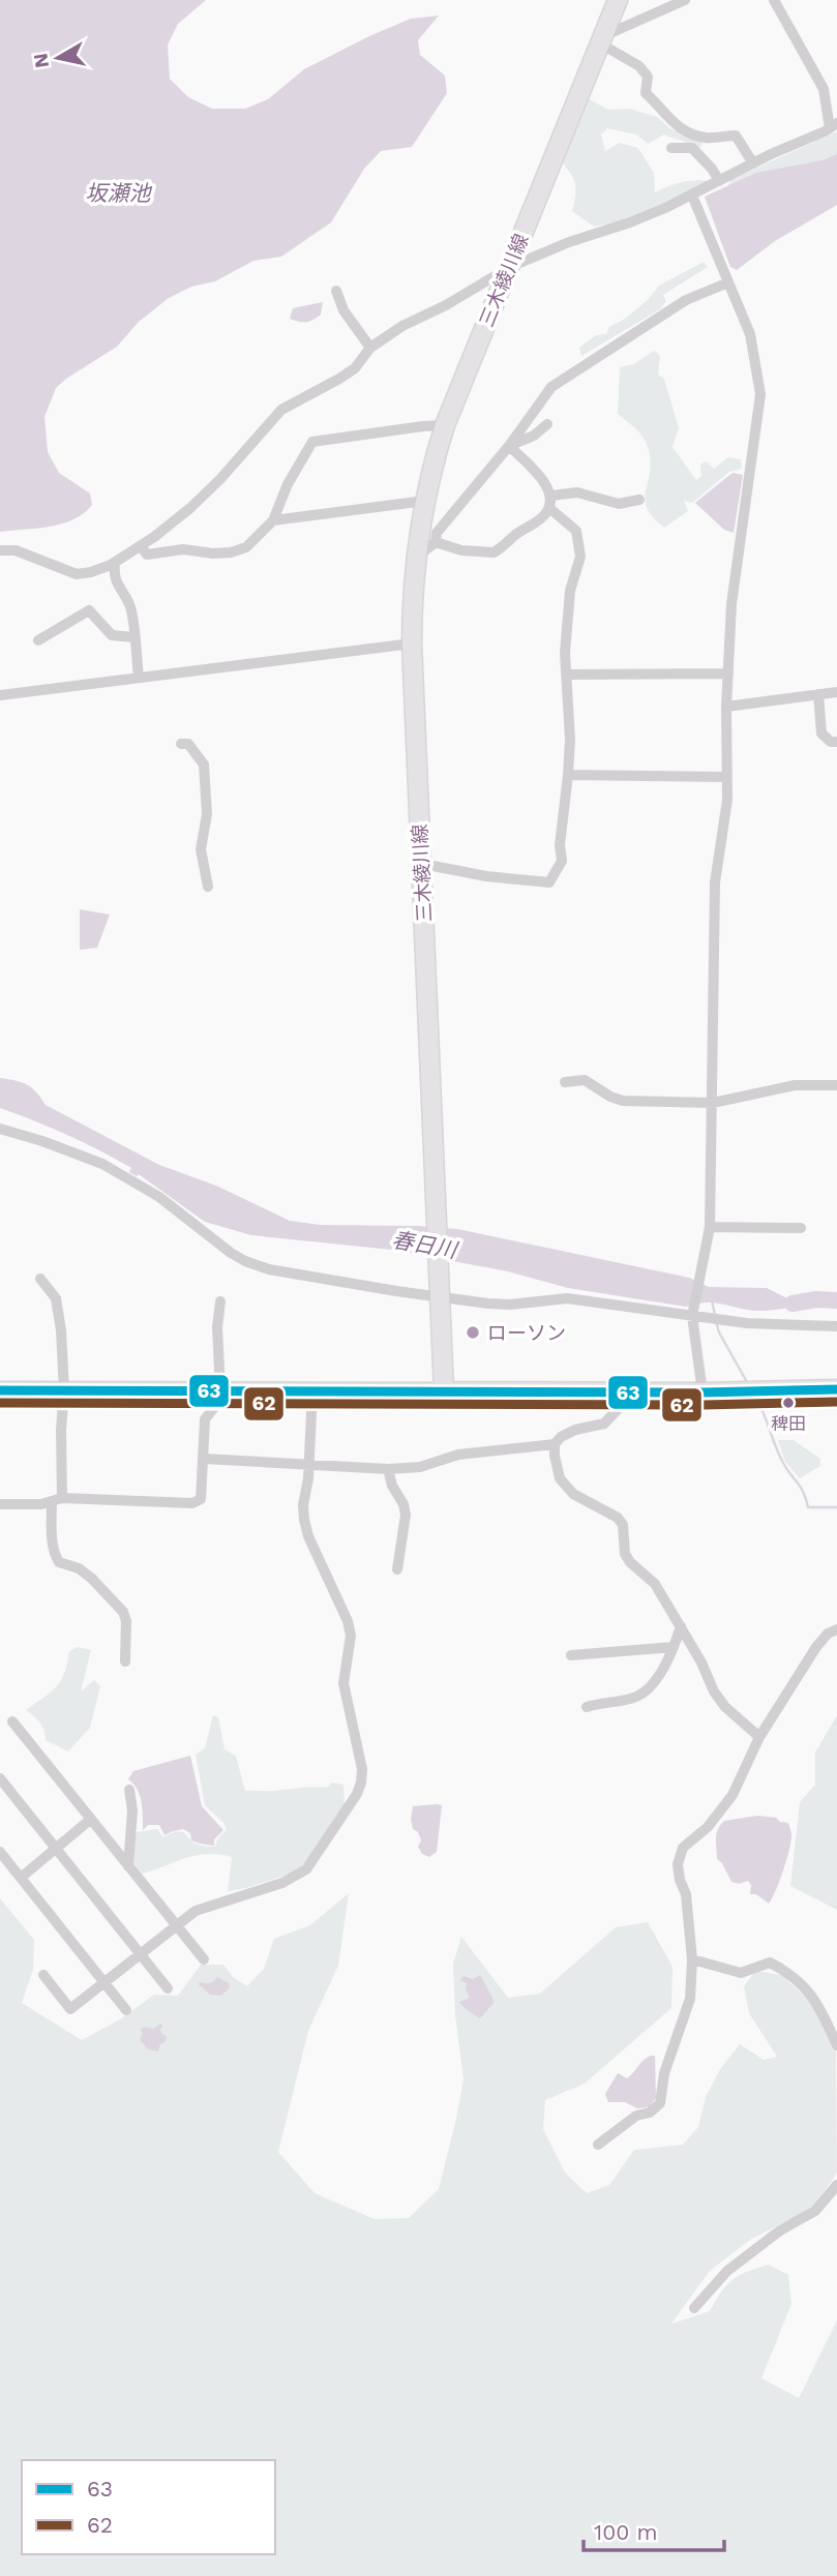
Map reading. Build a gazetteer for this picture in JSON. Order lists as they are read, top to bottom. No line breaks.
{"streets":{"main road":["三木綾川線"]},"water":["坂瀬池","春日川"],"places":["ローソン","稗田"],"lines":["transit line 63","transit line 62"],"legend":["63","62"],"scale_bar":"100 m","north":"left"}
